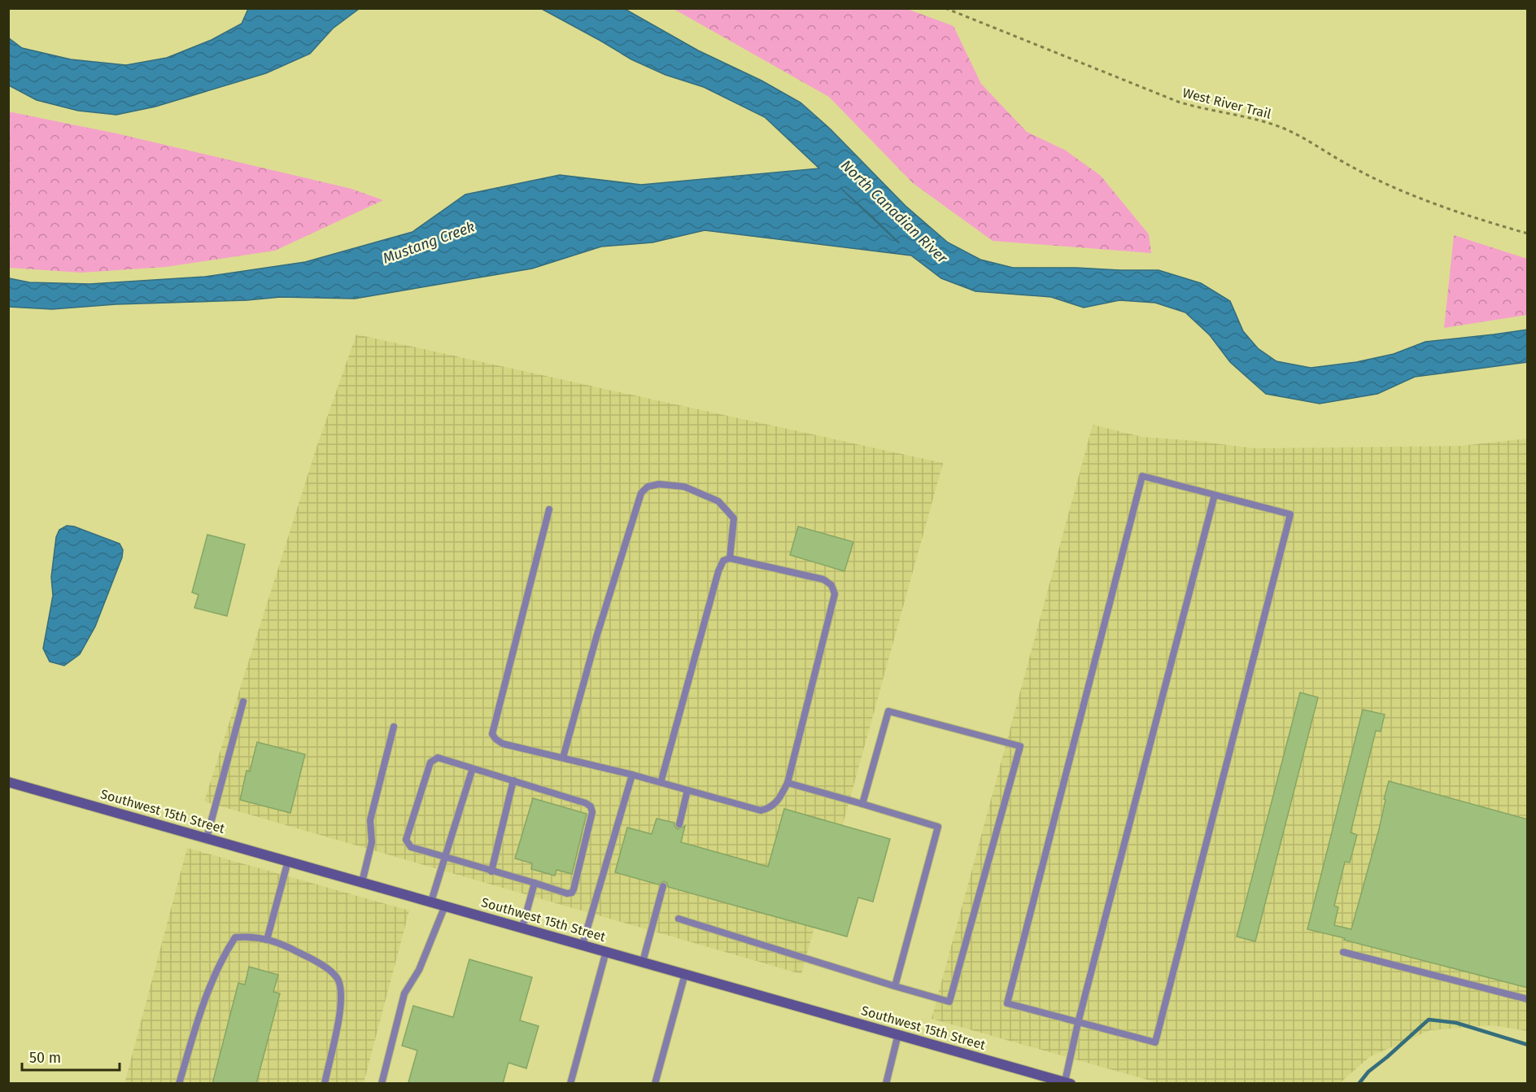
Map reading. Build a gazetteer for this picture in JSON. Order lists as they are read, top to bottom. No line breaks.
{"streets":{"main road":["Southwest 15th Street"],"path":["West River Trail"]},"water":["North Canadian River","Mustang Creek"],"scale_bar":"50 m"}
